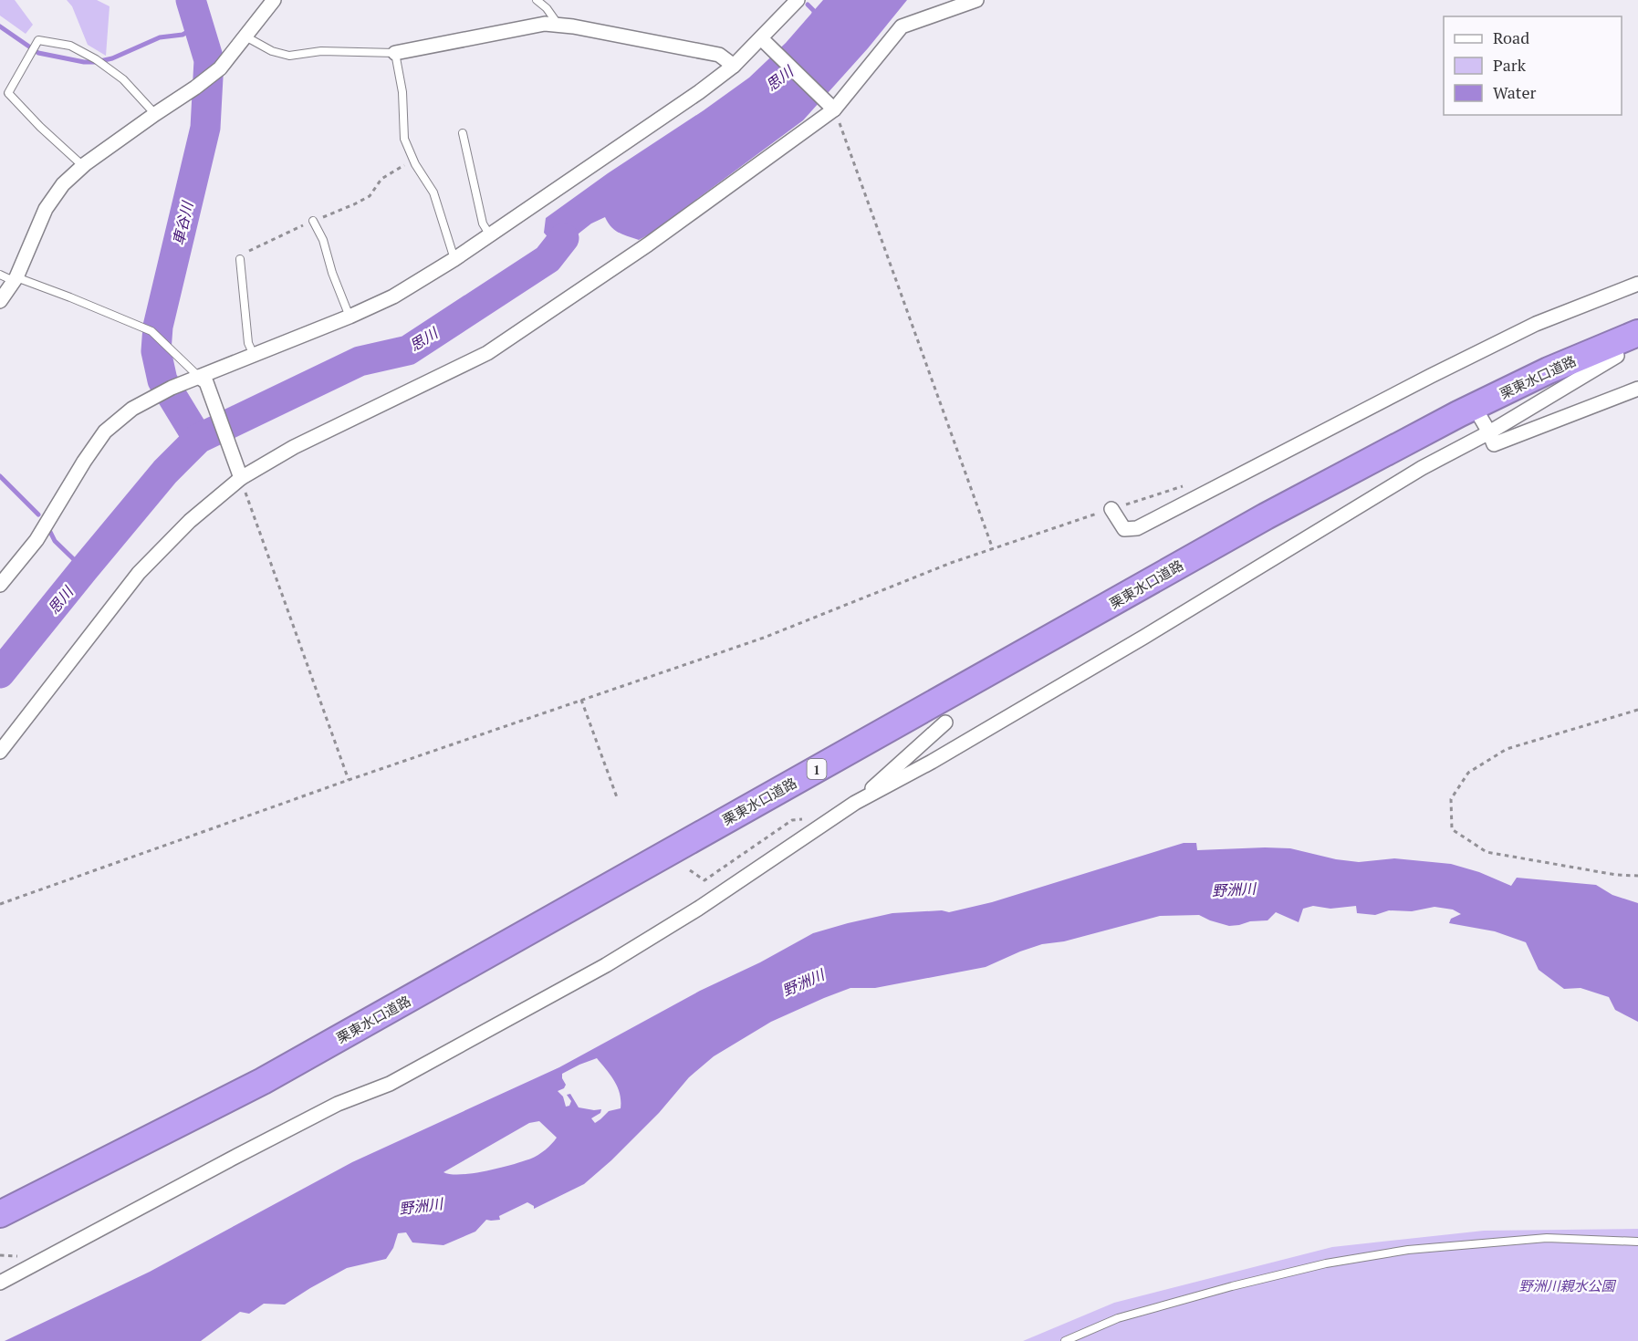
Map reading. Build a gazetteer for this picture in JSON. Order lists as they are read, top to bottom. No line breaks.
{"streets":{"highway":["栗東水口道路","1"]},"water":["思川","車谷川","野洲川"],"parks":["野洲川親水公園"],"legend":["Road","Park","Water"]}
